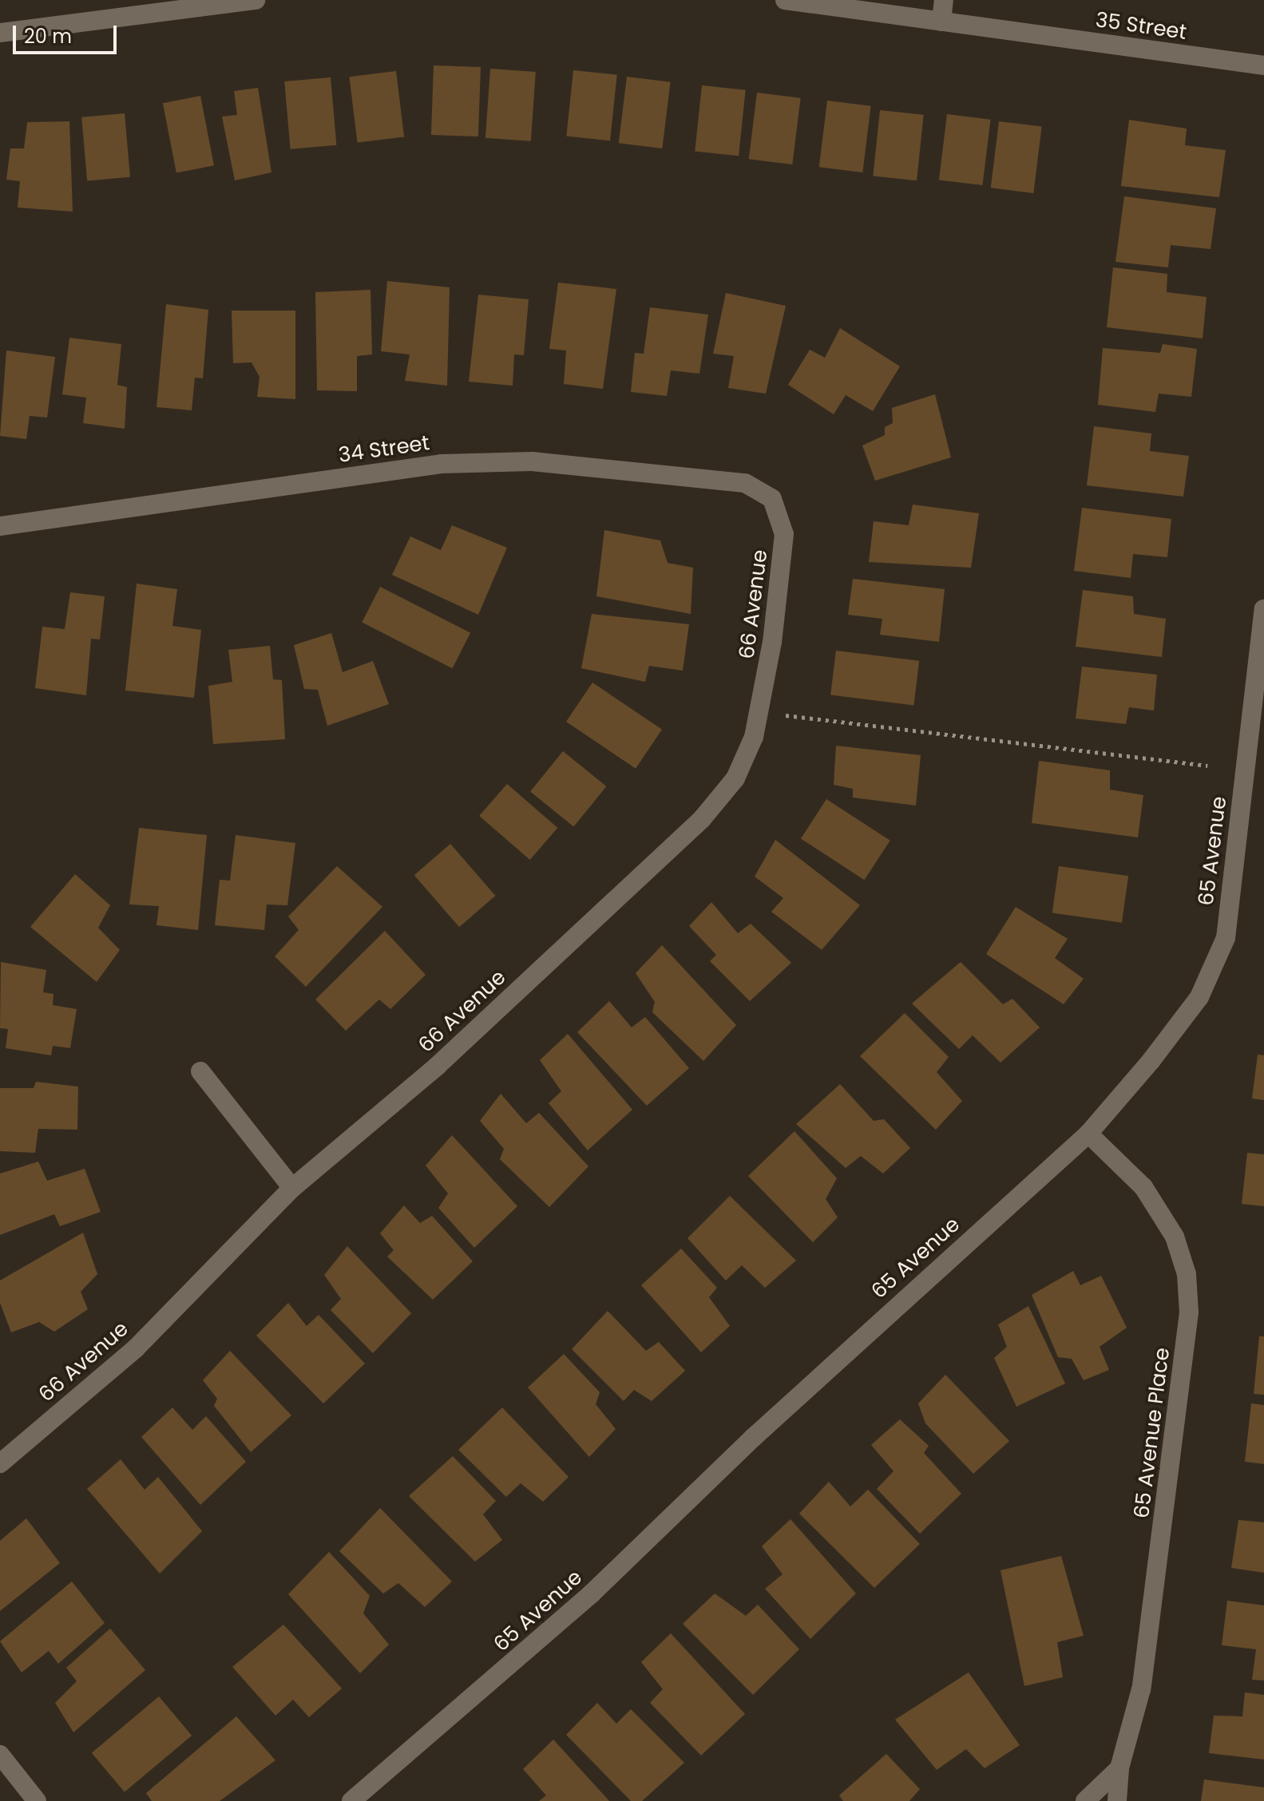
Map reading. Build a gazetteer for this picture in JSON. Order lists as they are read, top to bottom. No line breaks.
{"streets":{"street":["35 Street","34 Street","66 Avenue","65 Avenue","65 Avenue Place"]},"crossings":[["34 Street","66 Avenue"],["65 Avenue","65 Avenue Place"]],"scale_bar":"20 m"}
